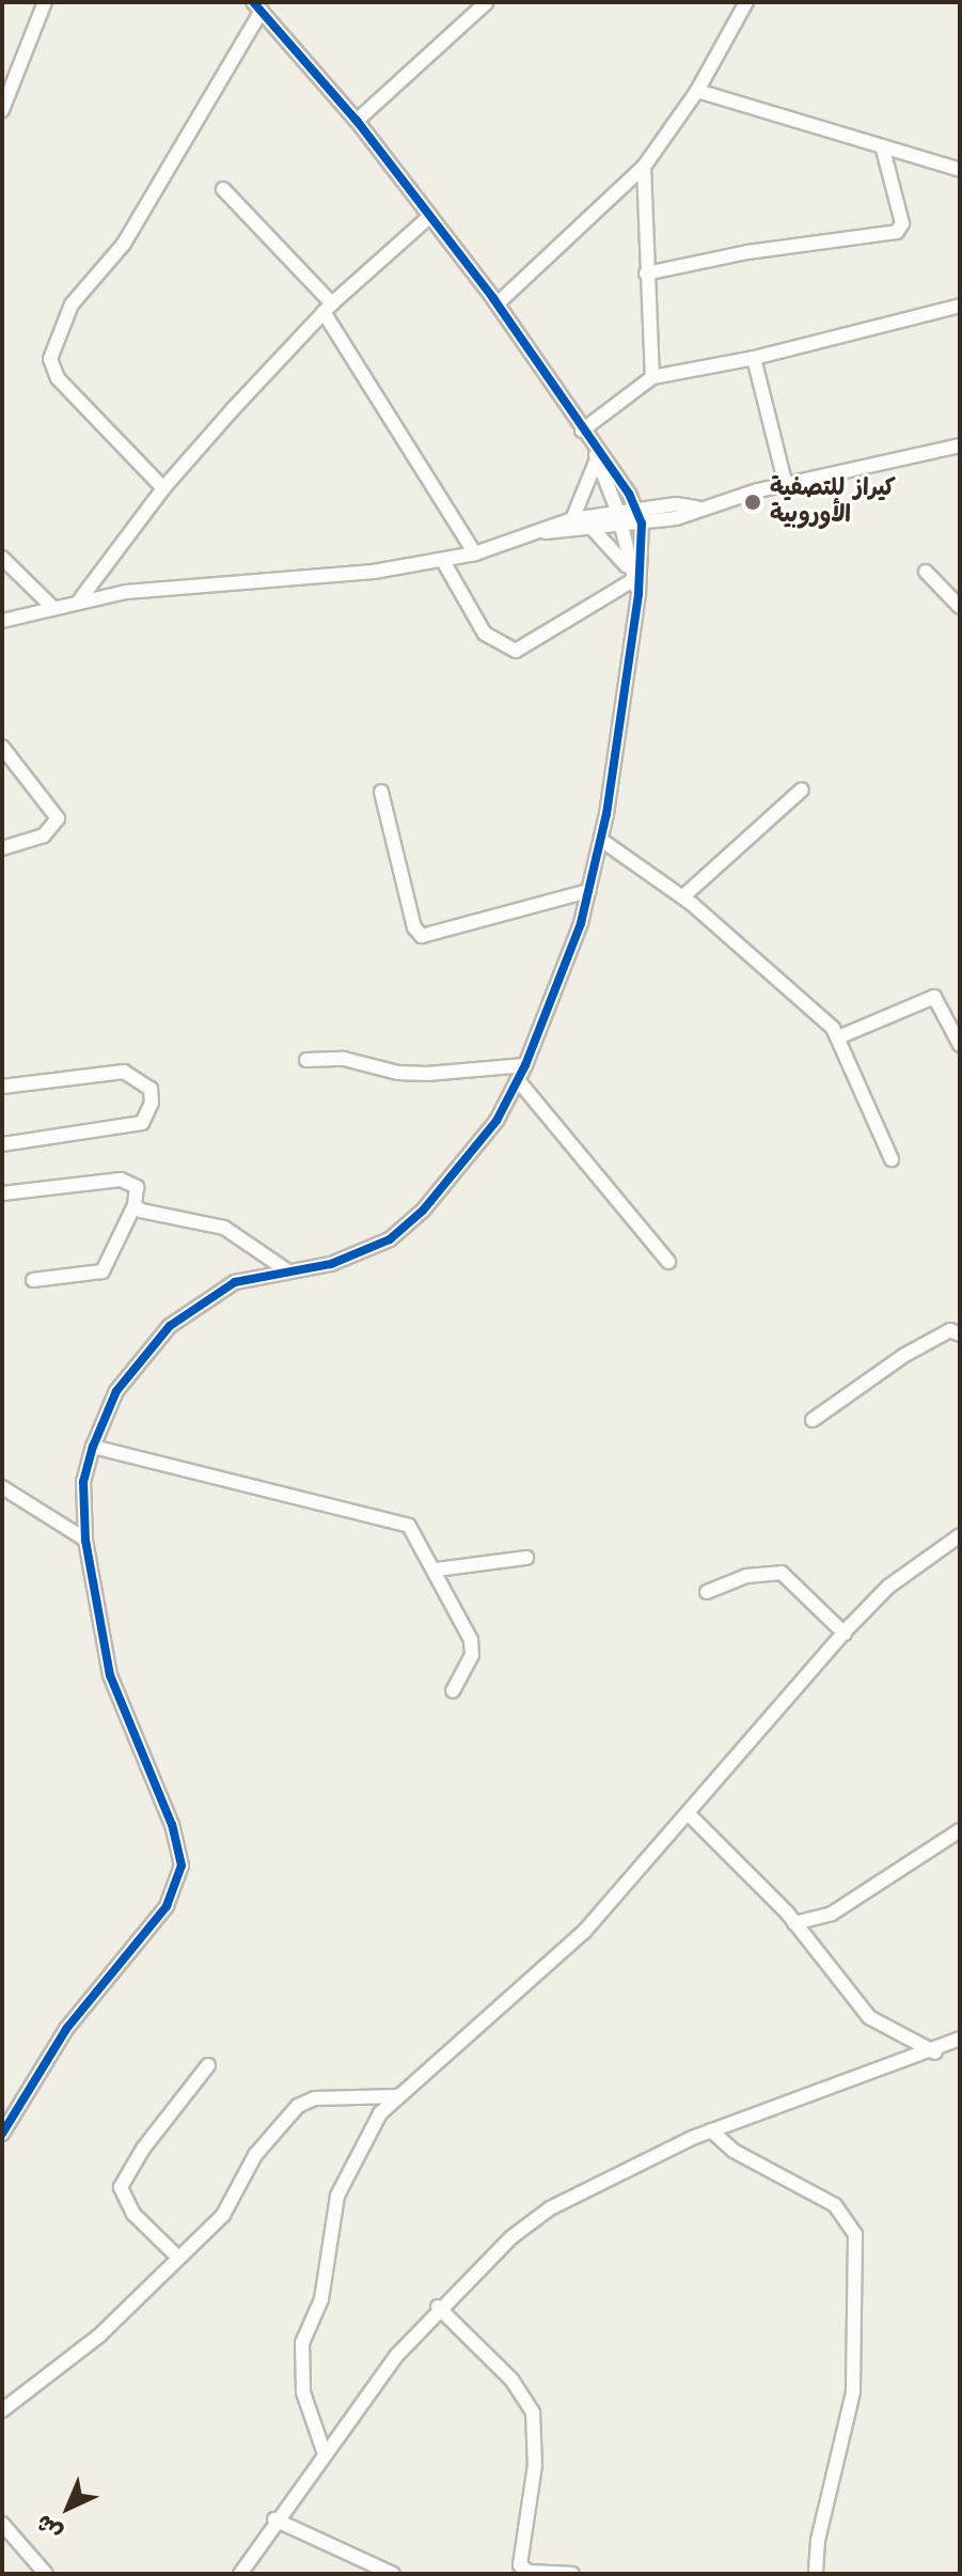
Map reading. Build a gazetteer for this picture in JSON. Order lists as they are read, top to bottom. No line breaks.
{"places":["كيراز للتصفية الأوروبية"],"north":"bottom left"}
